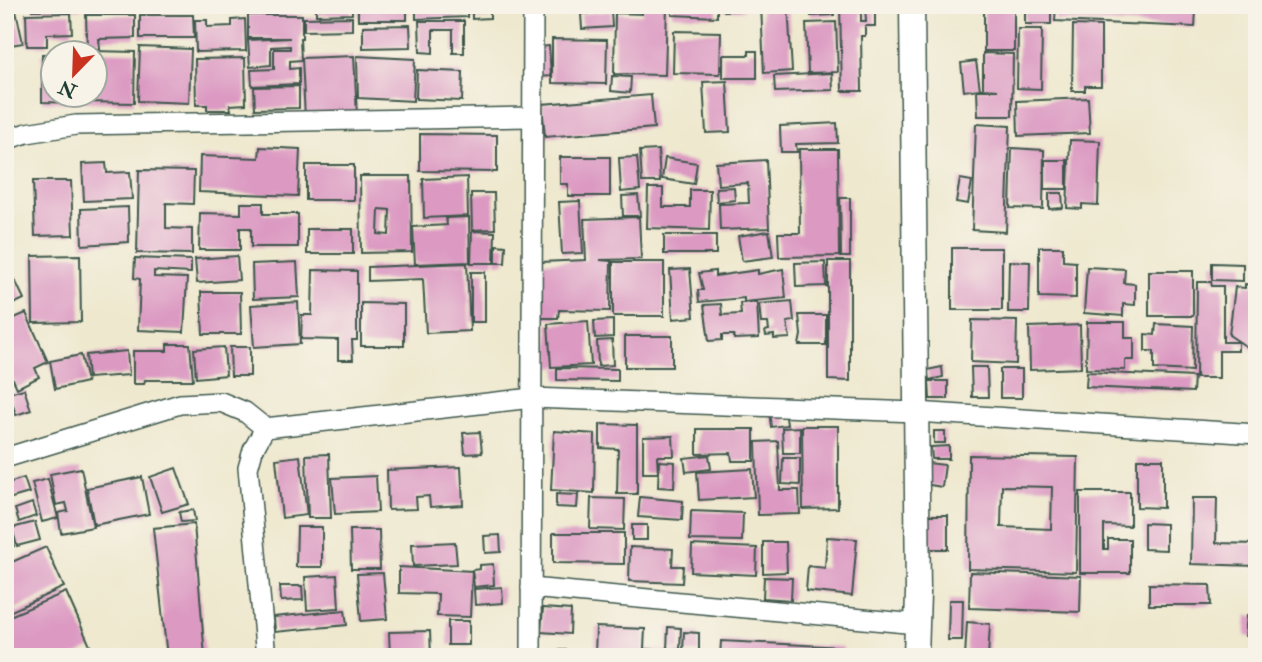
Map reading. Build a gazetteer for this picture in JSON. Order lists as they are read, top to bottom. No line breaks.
{"north":"bottom left"}
